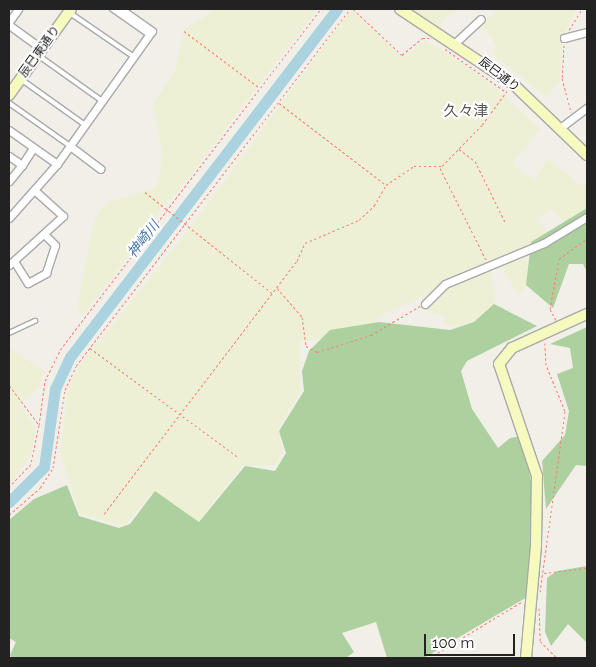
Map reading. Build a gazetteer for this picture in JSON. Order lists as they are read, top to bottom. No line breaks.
{"streets":{"street":["辰巳東通り","辰巳通り"]},"districts":["久々津"],"water":["神崎川"],"scale_bar":"100 m"}
